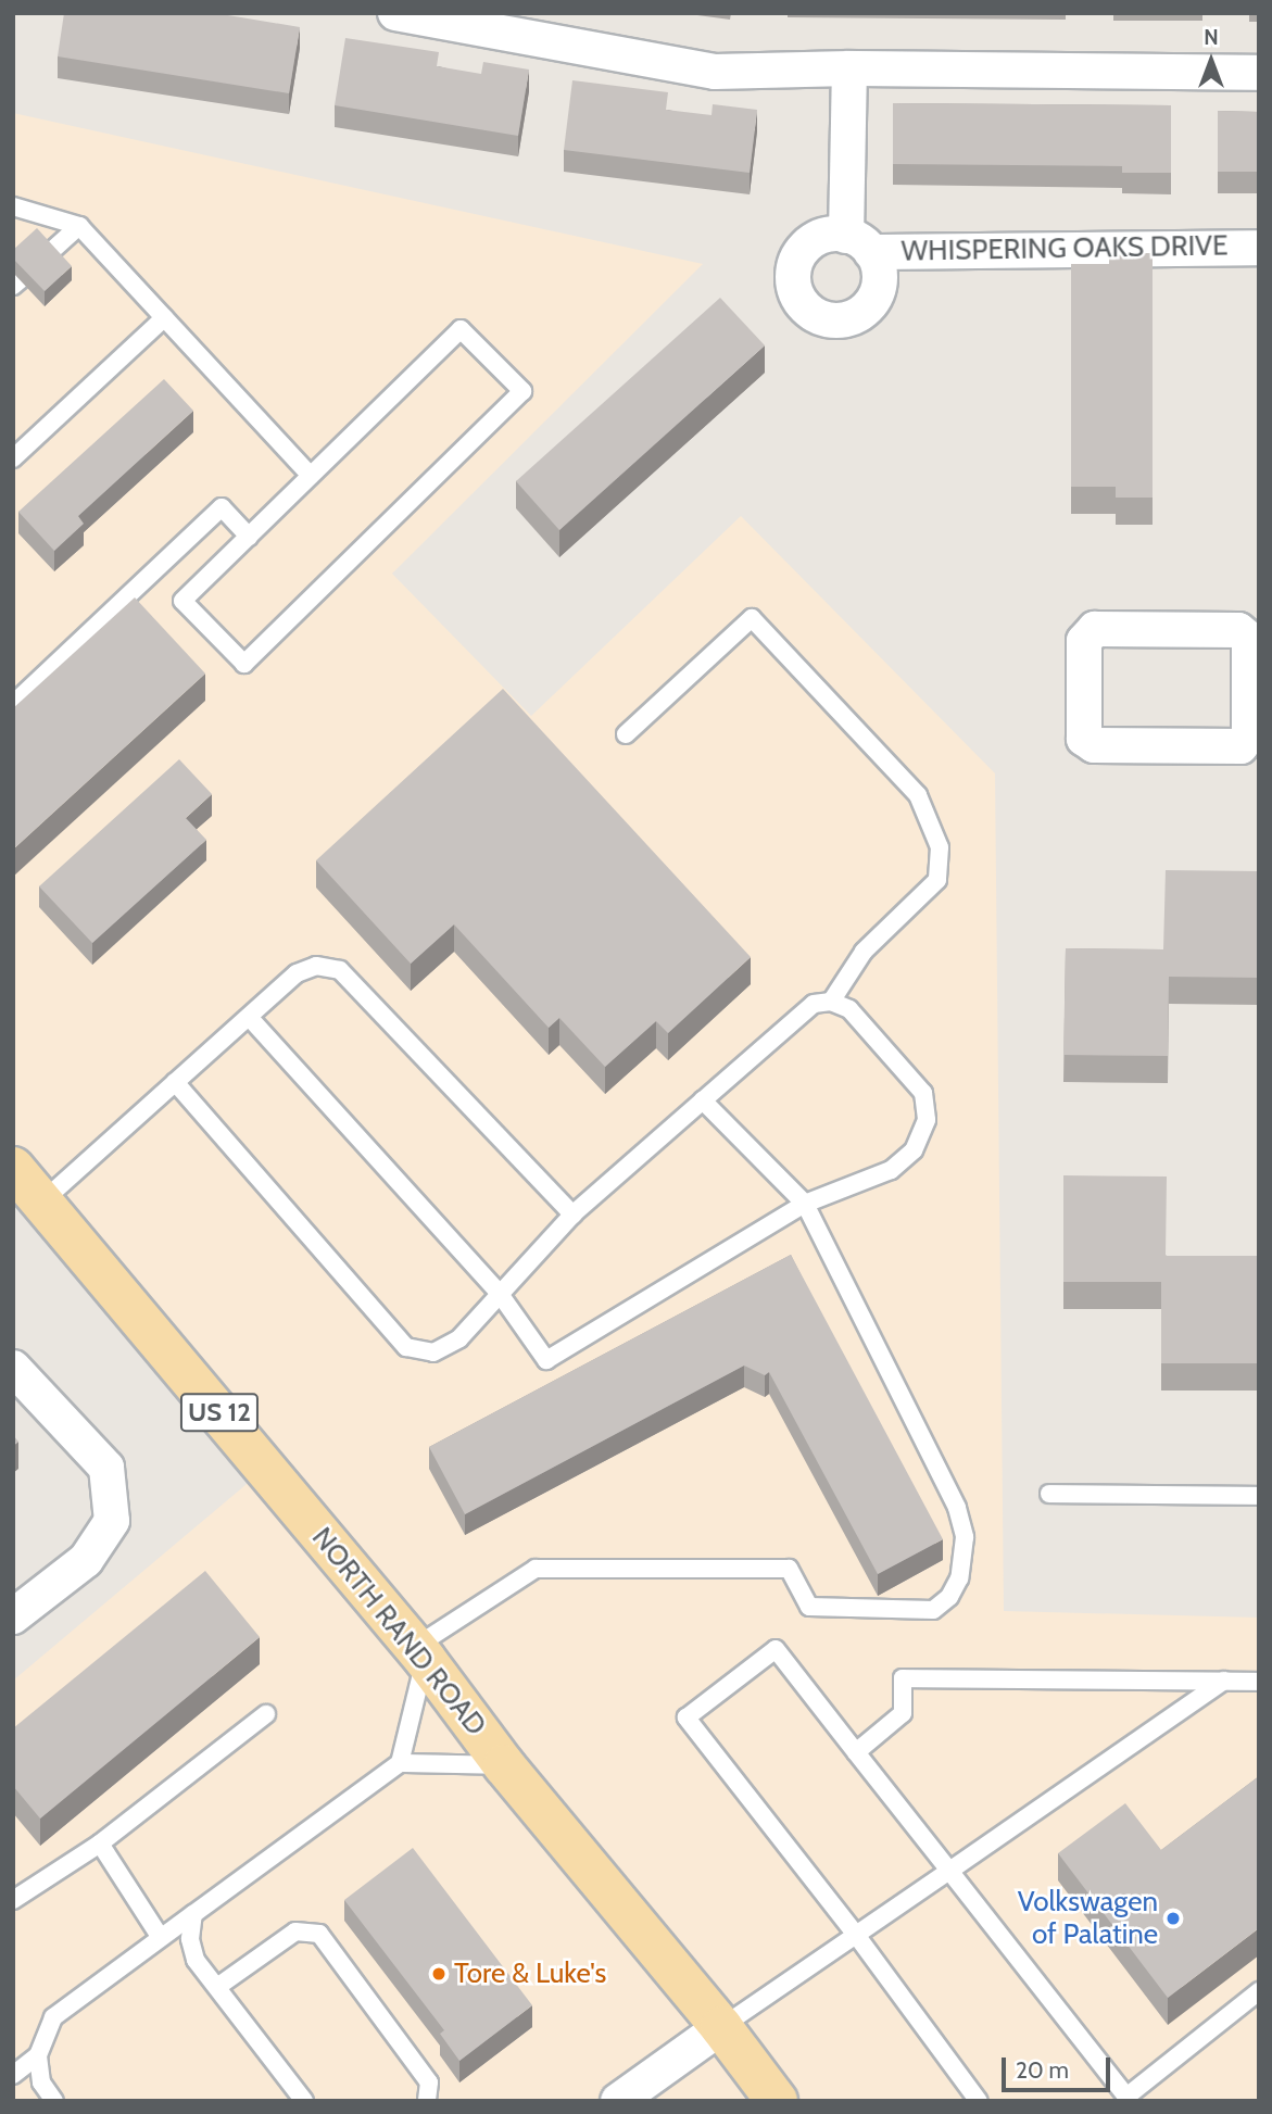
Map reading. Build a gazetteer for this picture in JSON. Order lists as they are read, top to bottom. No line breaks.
{"streets":{"main road":["US 12","NORTH RAND ROAD"],"street":["WHISPERING OAKS DRIVE"]},"places":["Volkswagen of Palatine","Tore & Luke's"],"scale_bar":"20 m","north":"top"}
